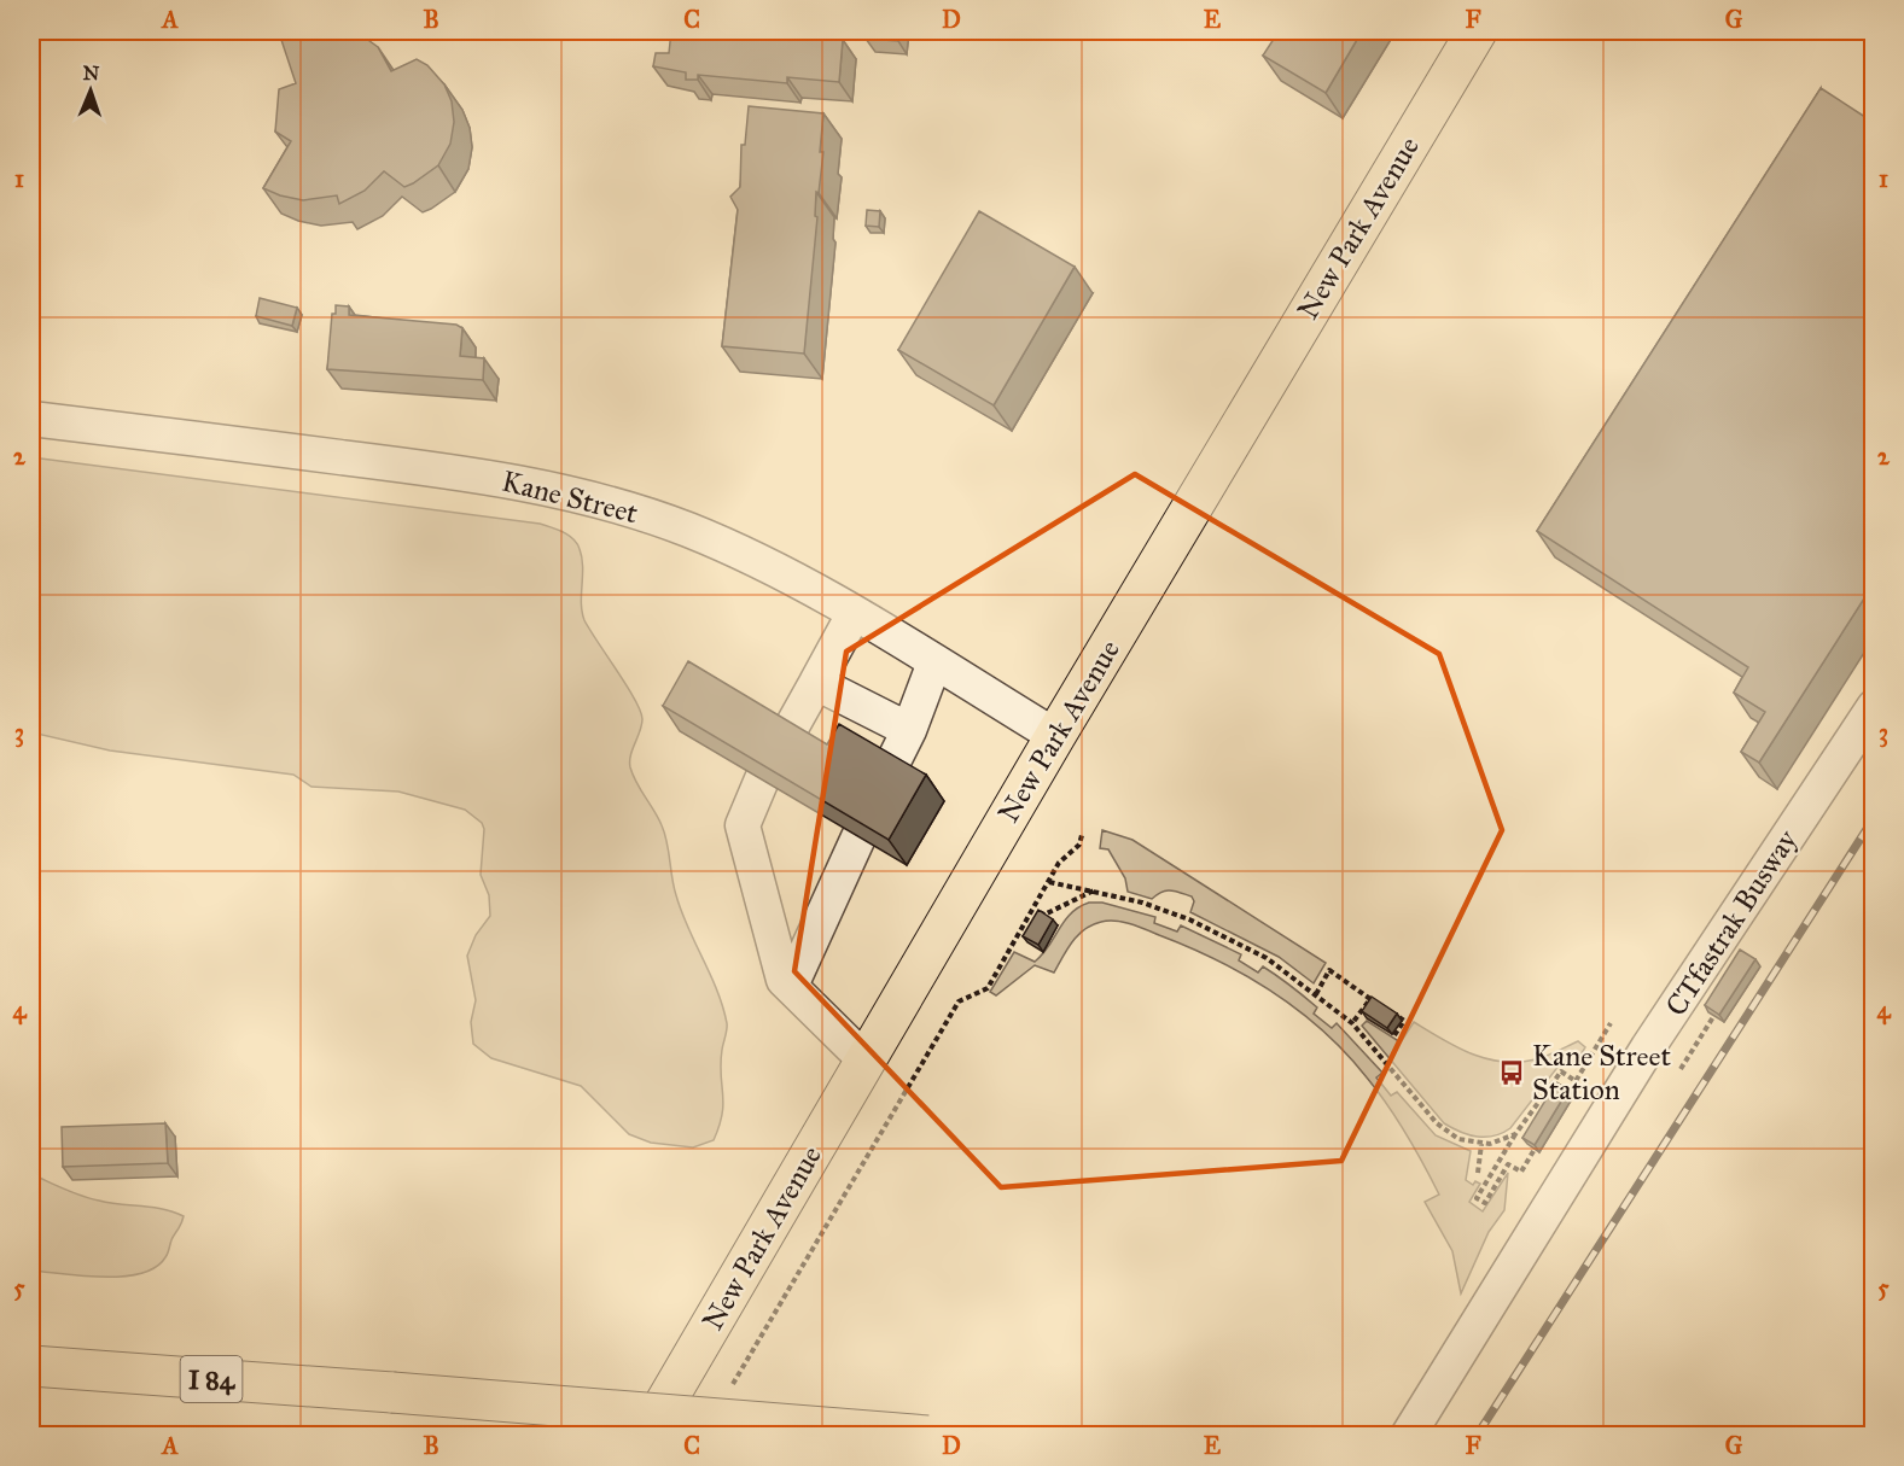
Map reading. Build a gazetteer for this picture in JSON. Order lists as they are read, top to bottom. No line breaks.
{"streets":{"main road":["New Park Avenue","I 84"],"street":["Kane Street","CTfastrak Busway"]},"crossings":[["New Park Avenue","Kane Street"]],"places":{"bus stop":["Kane Street Station"]},"north":"top","grid":{"columns":["A","B","C","D","E","F","G"],"rows":["1","2","3","4","5"]}}
